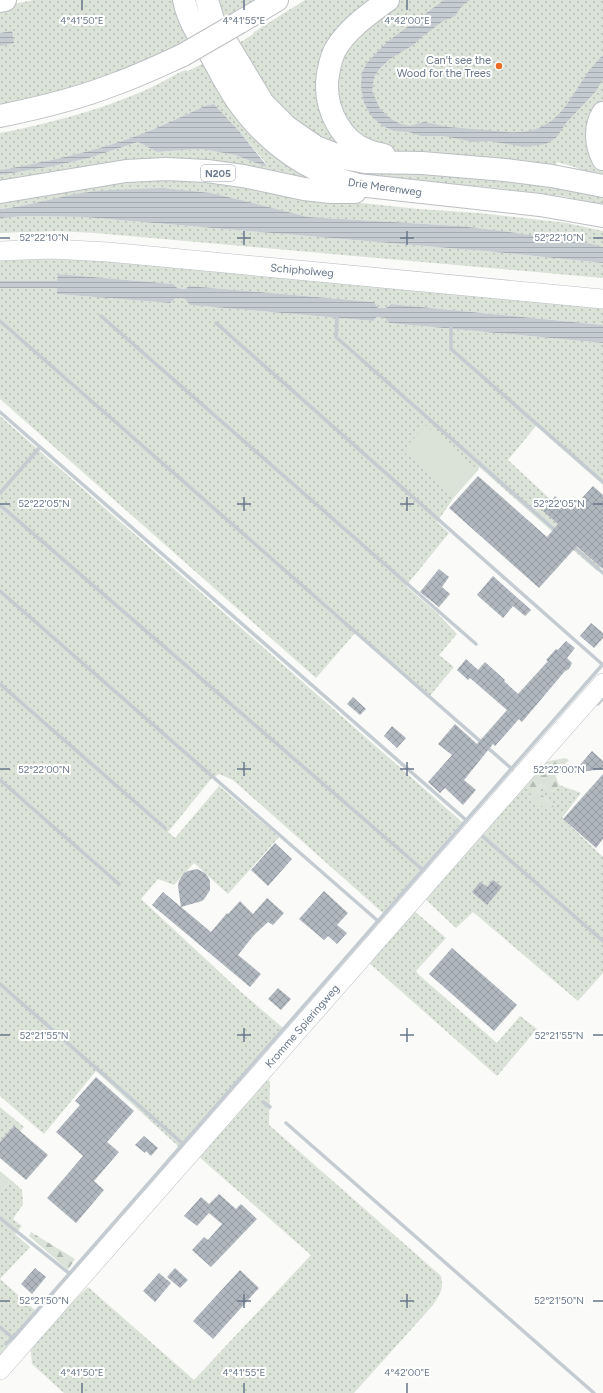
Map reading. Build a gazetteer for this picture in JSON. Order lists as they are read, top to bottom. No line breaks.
{"streets":{"highway":["N205","Drie Merenweg"],"street":["Schipholweg","Kromme Spieringweg"]},"crossings":[["N205","Drie Merenweg"]],"places":["Can't see the Wood for the Trees"],"coordinates":["4°41'50\"E","4°41'55\"E","4°42'00\"E","52°22'10\"N","52°22'05\"N","52°22'00\"N","52°21'55\"N","52°21'50\"N"]}
